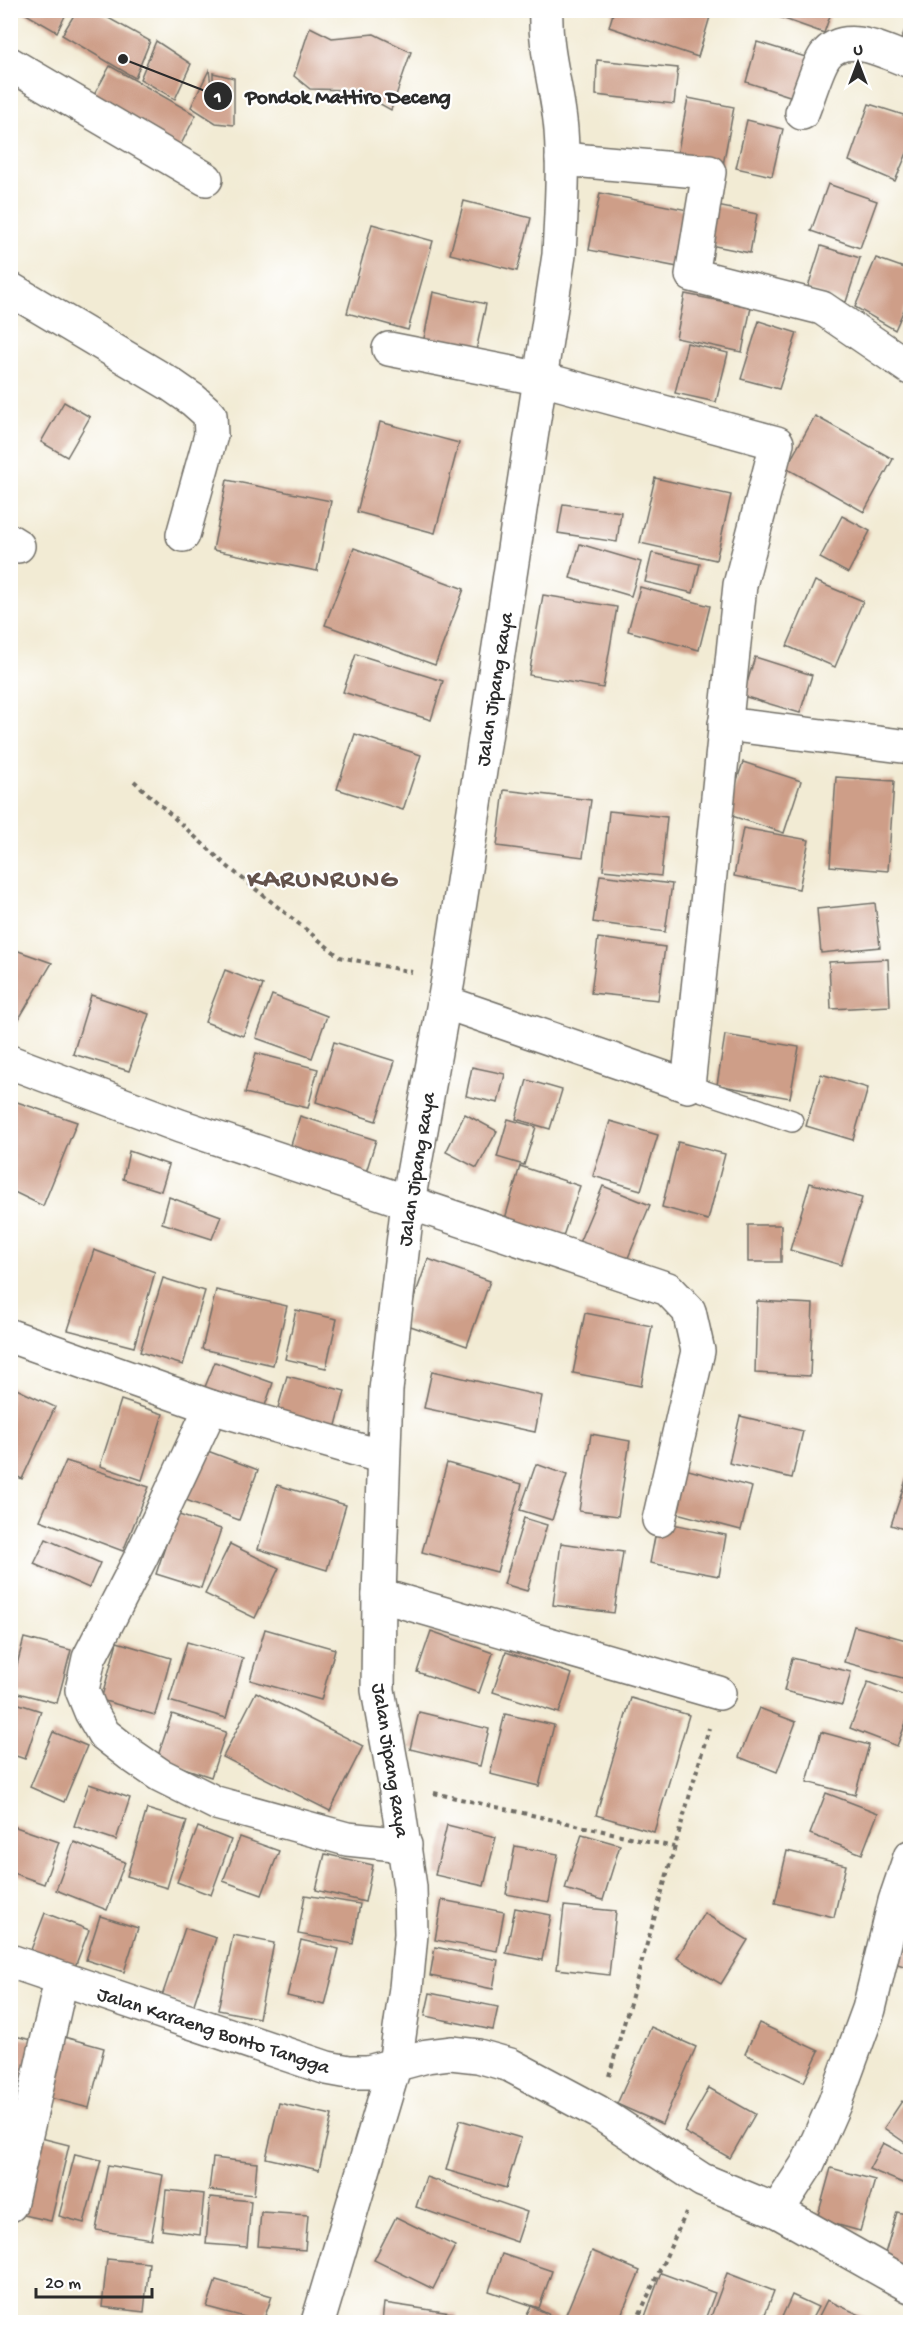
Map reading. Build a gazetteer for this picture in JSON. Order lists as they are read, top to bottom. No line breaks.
{"streets":{"street":["Jalan Jipang Raya","Jalan Karaeng Bonto Tangga"]},"crossings":[["Jalan Jipang Raya","Jalan Karaeng Bonto Tangga"]],"districts":["KARUNRUNG"],"places":["Pondok Mattiro Deceng"],"scale_bar":"20 m","north":"top"}
